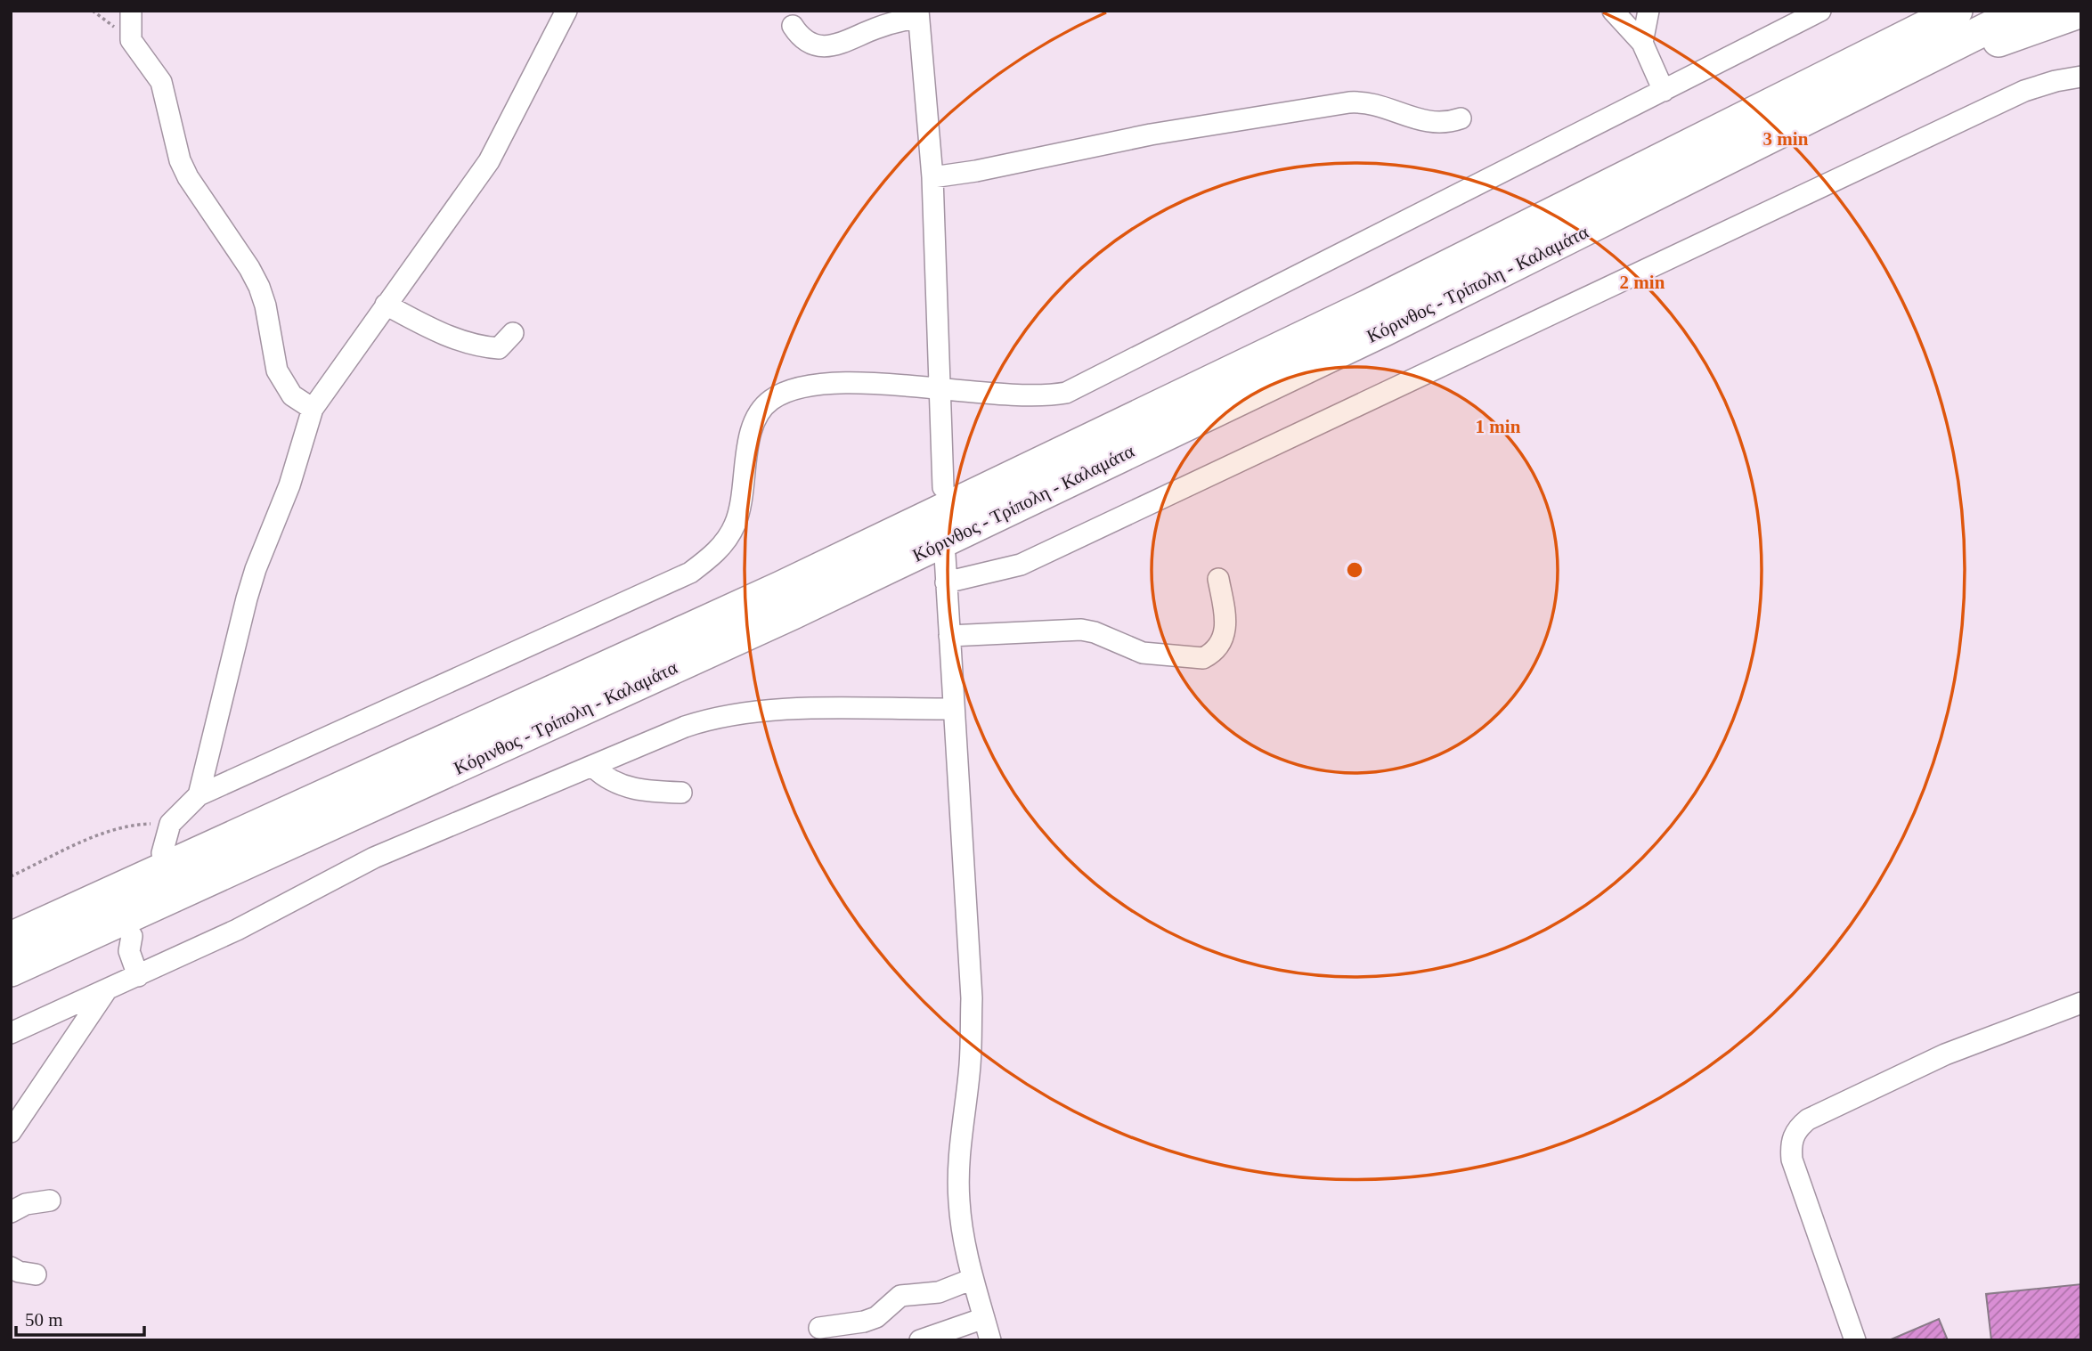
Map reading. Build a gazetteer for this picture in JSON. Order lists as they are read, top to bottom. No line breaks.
{"streets":{"highway":["Κόρινθος - Τρίπολη - Καλαμάτα"]},"scale_bar":"50 m","rings":["3 min","2 min","1 min"]}
